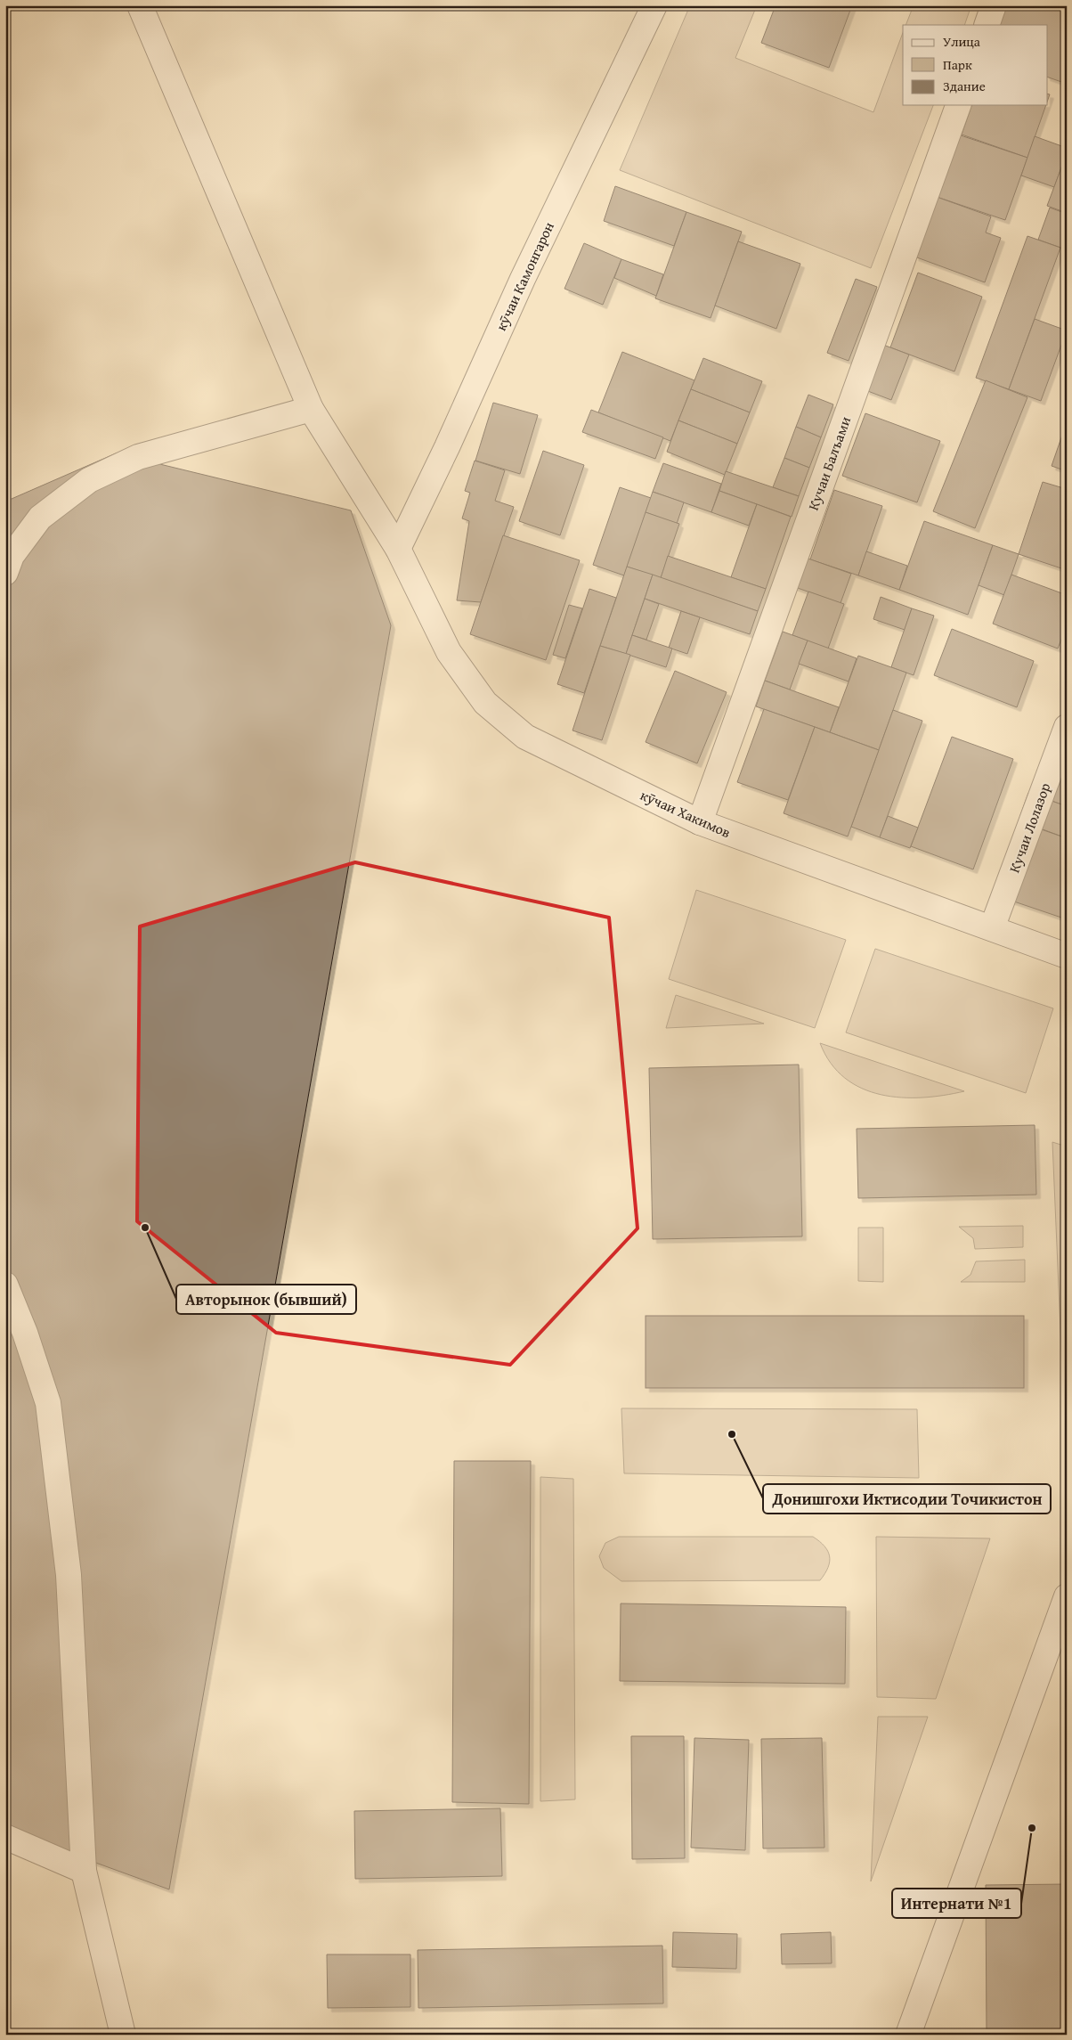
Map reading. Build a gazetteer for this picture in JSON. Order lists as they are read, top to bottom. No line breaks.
{"streets":{"street":["кӯчаи Камонгарон","Кучаи Балъами","кӯчаи Хакимов","Кучаи Лолазор"]},"crossings":[["кӯчаи Камонгарон","кӯчаи Хакимов"],["Кучаи Балъами","кӯчаи Хакимов"],["кӯчаи Хакимов","Кучаи Лолазор"]],"places":["Авторынок (бывший)","Донишгохи Иктисодии Точикистон","Интернати №1"],"legend":["Улица","Парк","Здание"]}
